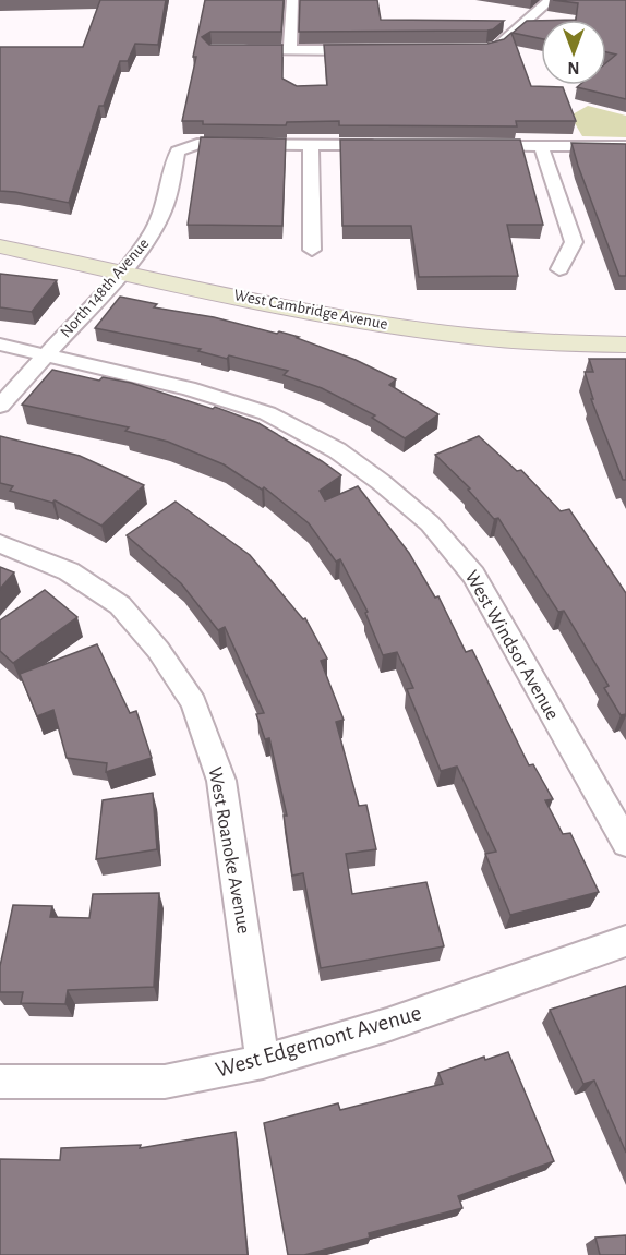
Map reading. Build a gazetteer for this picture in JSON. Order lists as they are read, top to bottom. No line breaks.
{"streets":{"street":["North 148th Avenue","West Cambridge Avenue","West Windsor Avenue","West Roanoke Avenue","West Edgemont Avenue"]},"crossings":[["North 148th Avenue","West Cambridge Avenue"],["North 148th Avenue","West Windsor Avenue"],["West Roanoke Avenue","West Edgemont Avenue"]],"north":"bottom"}
